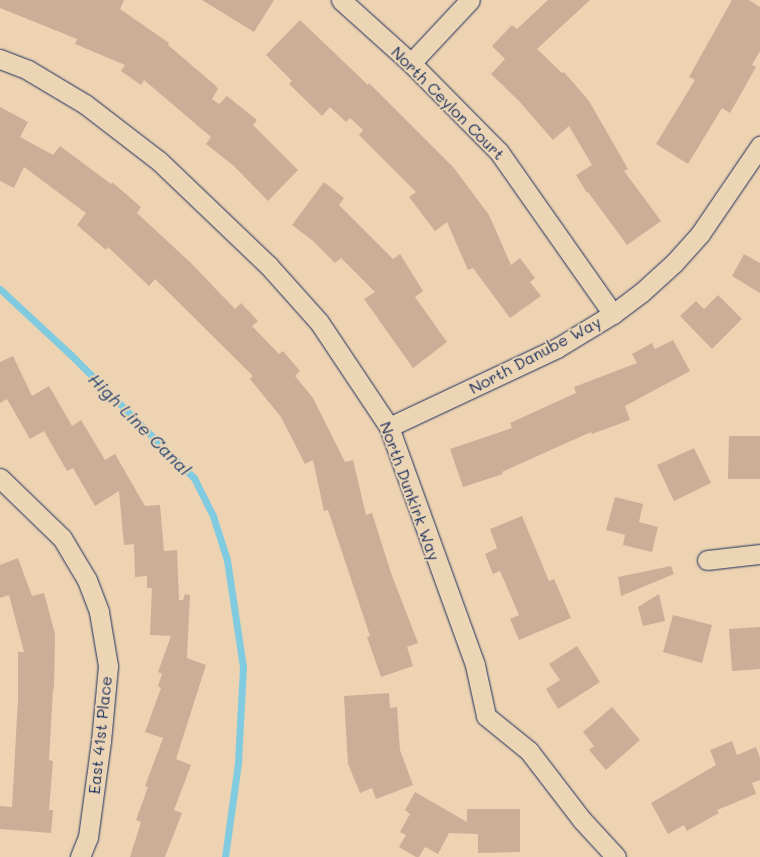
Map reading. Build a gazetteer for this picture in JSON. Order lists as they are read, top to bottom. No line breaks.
{"streets":{"street":["North Ceylon Court","North Danube Way","North Dunkirk Way","East 41st Place"]},"crossings":[["North Ceylon Court","North Danube Way"],["North Danube Way","North Dunkirk Way"]],"water":["High Line Canal"]}
